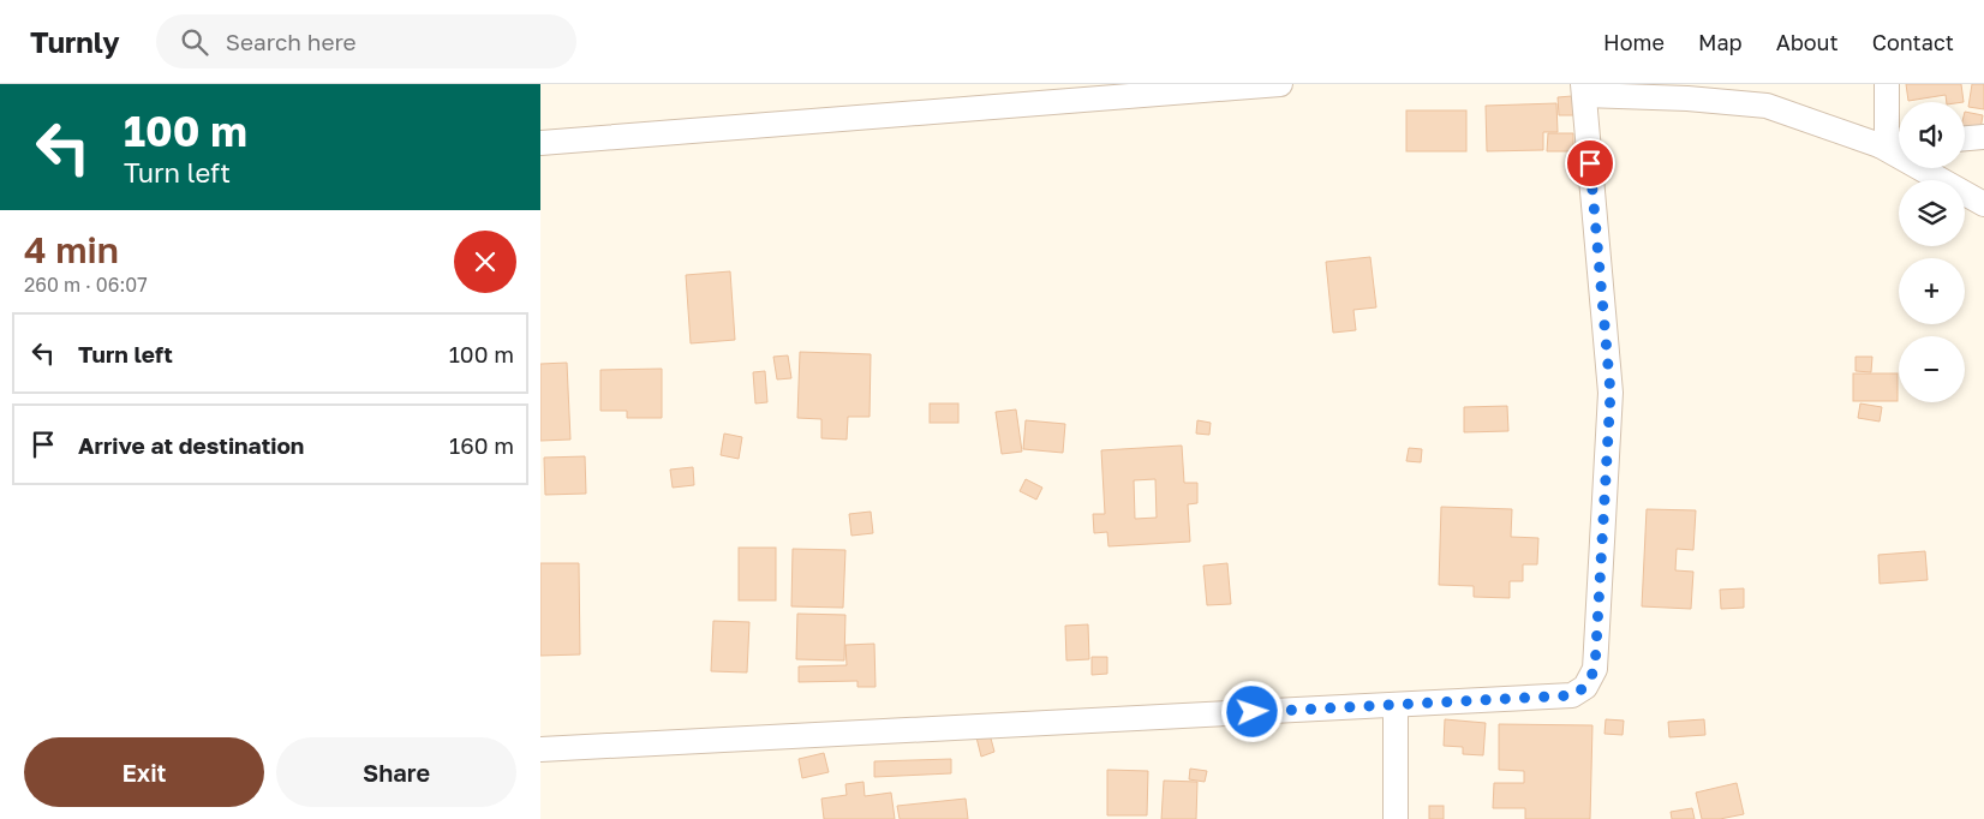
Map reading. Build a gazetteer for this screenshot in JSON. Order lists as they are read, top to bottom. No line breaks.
{"page":{"header":"Turnly","search":"Search here","nav":["Home","Map","About","Contact"],"turn":["100 m","Turn left"],"map_buttons":["+","−"],"heading":["4 min","260 m · 06:07"],"list":[{"name":"Turn left","value":"100 m"},{"name":"Arrive at destination","value":"160 m"}],"buttons":["Exit","Share"]}}
